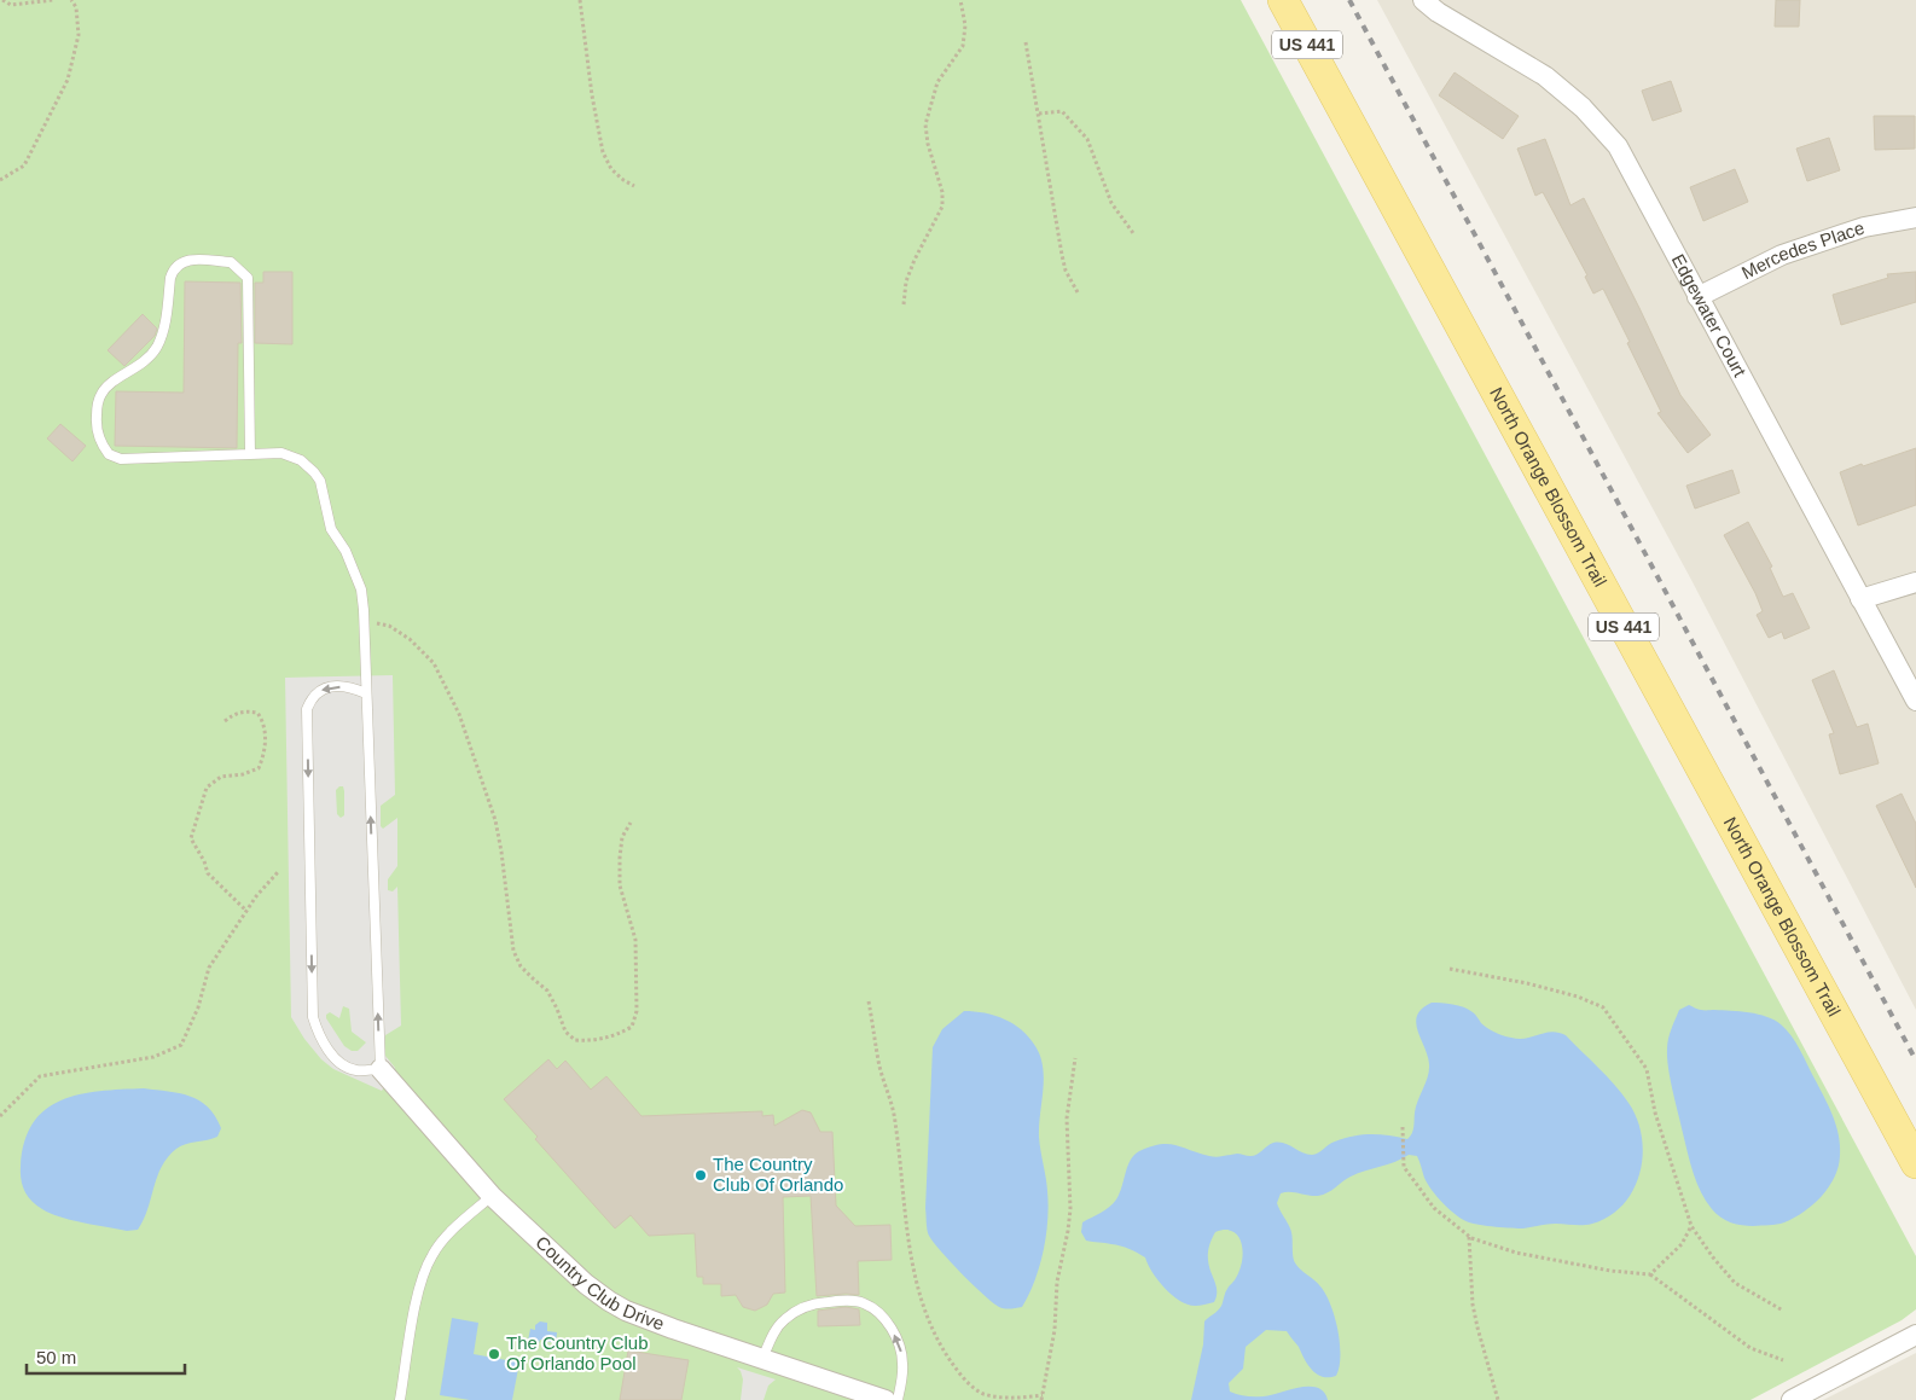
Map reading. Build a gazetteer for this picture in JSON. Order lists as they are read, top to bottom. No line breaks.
{"streets":{"main road":["US 441","North Orange Blossom Trail"],"street":["Mercedes Place","Edgewater Court","Country Club Drive"]},"crossings":[["Mercedes Place","Edgewater Court"]],"places":["The Country Club Of Orlando","The Country Club Of Orlando Pool"],"scale_bar":"50 m"}
